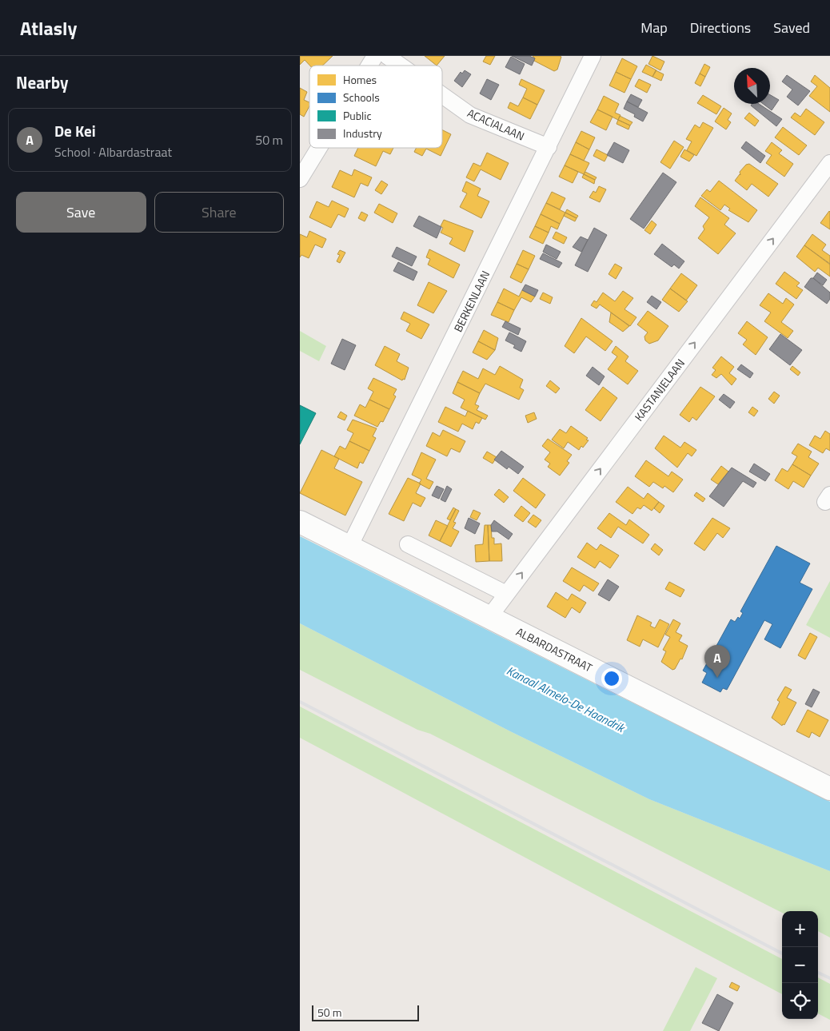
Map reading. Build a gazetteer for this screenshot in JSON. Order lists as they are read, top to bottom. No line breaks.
{"streets":{"street":["ACACIALAAN","BERKENLAAN","KASTANJELAAN","ALBARDASTRAAT"]},"crossings":[["ACACIALAAN","BERKENLAAN"],["BERKENLAAN","ALBARDASTRAAT"],["KASTANJELAAN","ALBARDASTRAAT"]],"one_way":["KASTANJELAAN"],"water":["Kanaal Almelo-De Haandrik"],"legend":["Homes","Schools","Public","Industry"],"scale_bar":"50 m","north":"top left","page":{"header":"Atlasly","nav":["Map","Directions","Saved"],"heading":"Nearby","list":[{"mark":"A","name":"De Kei","note":"School · Albardastraat","value":"50 m"}],"buttons":["Save","Share"],"pins":"A","map_buttons":["+","−"],"scale":"50 m"}}
